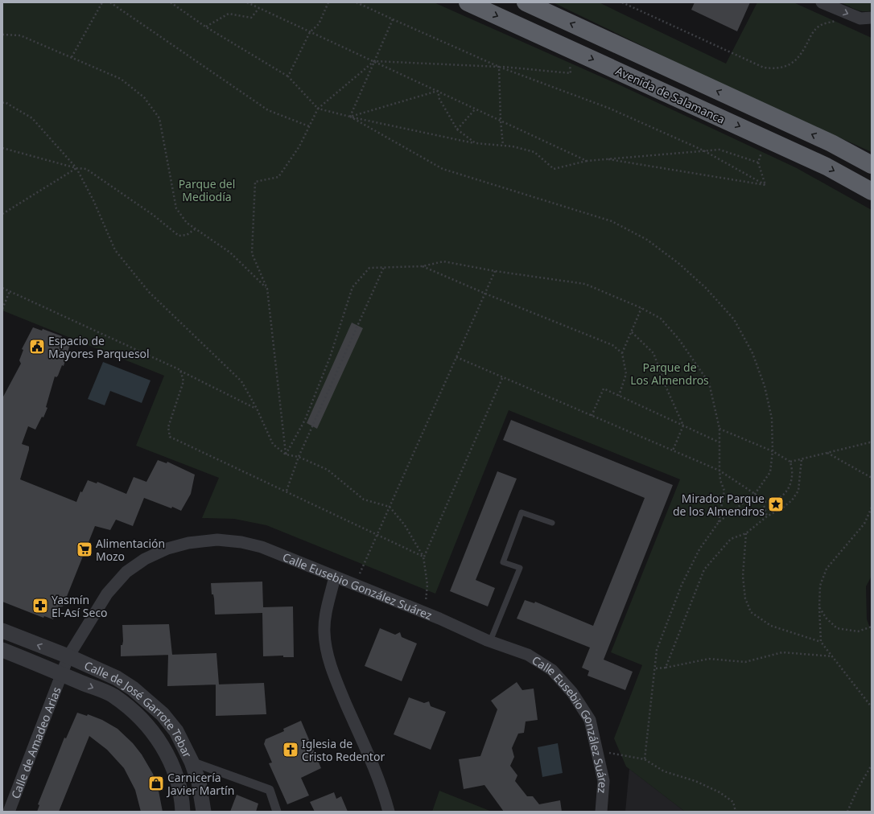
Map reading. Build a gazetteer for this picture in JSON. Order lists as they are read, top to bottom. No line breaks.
{"streets":{"highway":["Avenida de Salamanca"],"street":["Calle Eusebio González Suárez","Calle de José Garrote Tebar","Calle de Amadeo Arias"]},"crossings":[["Calle Eusebio González Suárez","Calle de José Garrote Tebar"],["Calle Eusebio González Suárez","Calle de Amadeo Arias"],["Calle de José Garrote Tebar","Calle de Amadeo Arias"]],"parks":["Parque del Mediodía","Parque de Los Almendros"],"places":{"public building":["Espacio de Mayores Parquesol"],"place":["Mirador Parque de los Almendros"],"supermarket":["Alimentación Mozo"],"pharmacy":["Yasmín El-Así Seco"],"church":["Iglesia de Cristo Redentor"],"shop":["Carnicería Javier Martín"]}}
